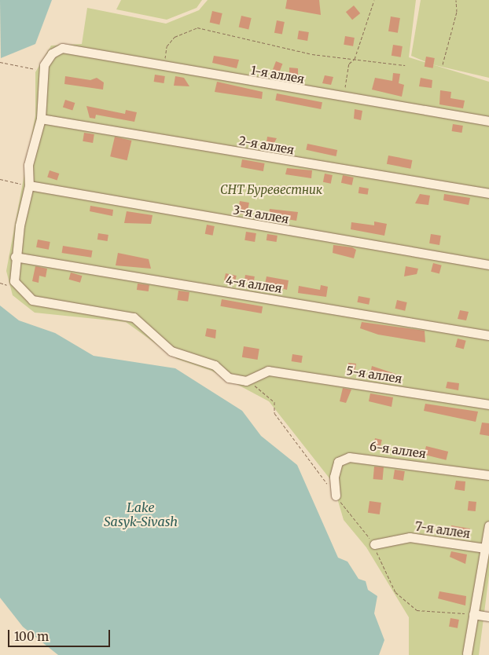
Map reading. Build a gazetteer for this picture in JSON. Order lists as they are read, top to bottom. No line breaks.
{"streets":{"lane":["1-я аллея","2-я аллея","3-я аллея","4-я аллея","5-я аллея","6-я аллея","7-я аллея"]},"crossings":[["1-я аллея","5-я аллея"],["2-я аллея","5-я аллея"],["3-я аллея","5-я аллея"],["4-я аллея","5-я аллея"]],"water":["Lake Sasyk-Sivash"],"parks":["СНТ Буревестник"],"scale_bar":"100 m"}
